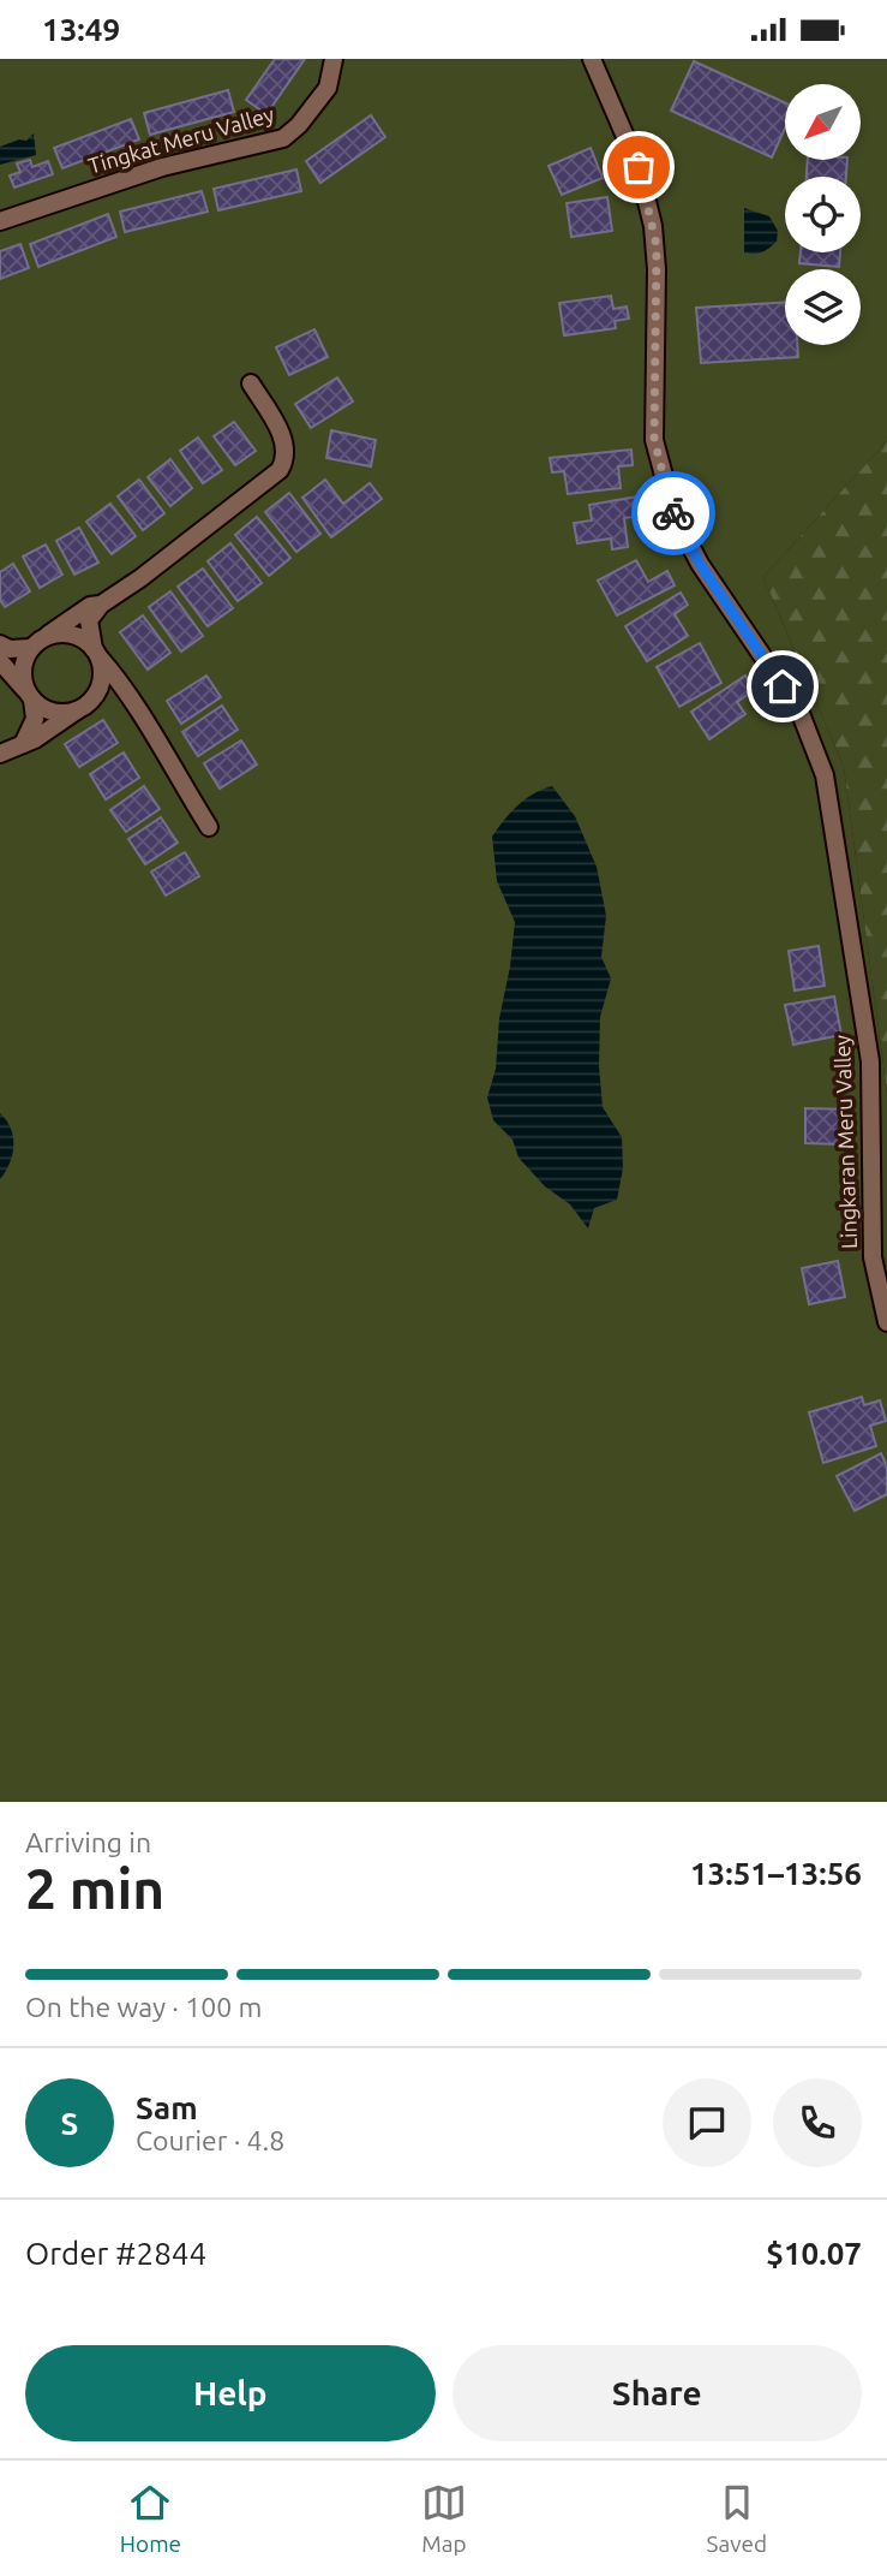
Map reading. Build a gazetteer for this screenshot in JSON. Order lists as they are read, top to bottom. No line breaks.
{"streets":{"street":["Tingkat Meru Valley","Lingkaran Meru Valley"]},"north":"bottom left","page":{"status":"13:49","heading":["2 min","Arriving in","13:51–13:56"],"panel":["Sam","Courier · 4.8","Order #2844","$10.07"],"bar":"On the way · 100 m","round":"S","buttons":["Help","Share"],"tabs":["Home","Map","Saved"]}}
